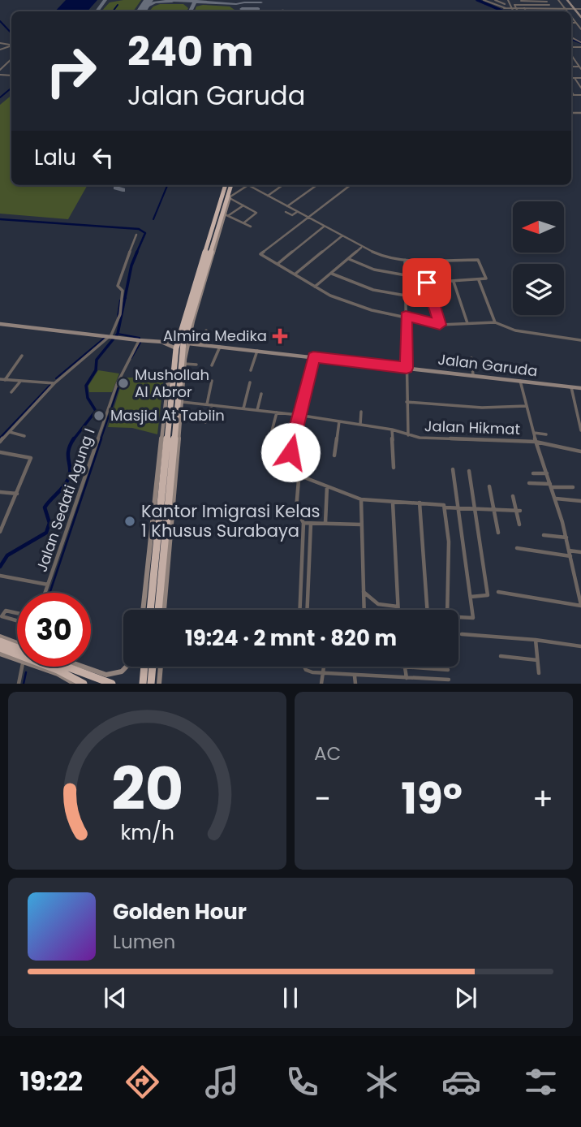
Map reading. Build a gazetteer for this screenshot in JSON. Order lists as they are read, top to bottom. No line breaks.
{"streets":{"street":["Jalan Garuda","Jalan Hikmat","Jalan Sedati Agung I"]},"places":{"health":["Almira Medika"],"other":["Mushollah Al Abror","Masjid At Tabiin","Kantor Imigrasi Kelas 1 Khusus Surabaya"]},"north":"left","page":{"turn":["240 m","Jalan Garuda"],"then":"Lalu","limit":"30","trip":"19:24 · 2 mnt · 820 m","tile":"AC","heat":["−","19°","+"],"song":["Golden Hour","Lumen"],"tabs":"19:22","gauge":["20","km/h"]}}
